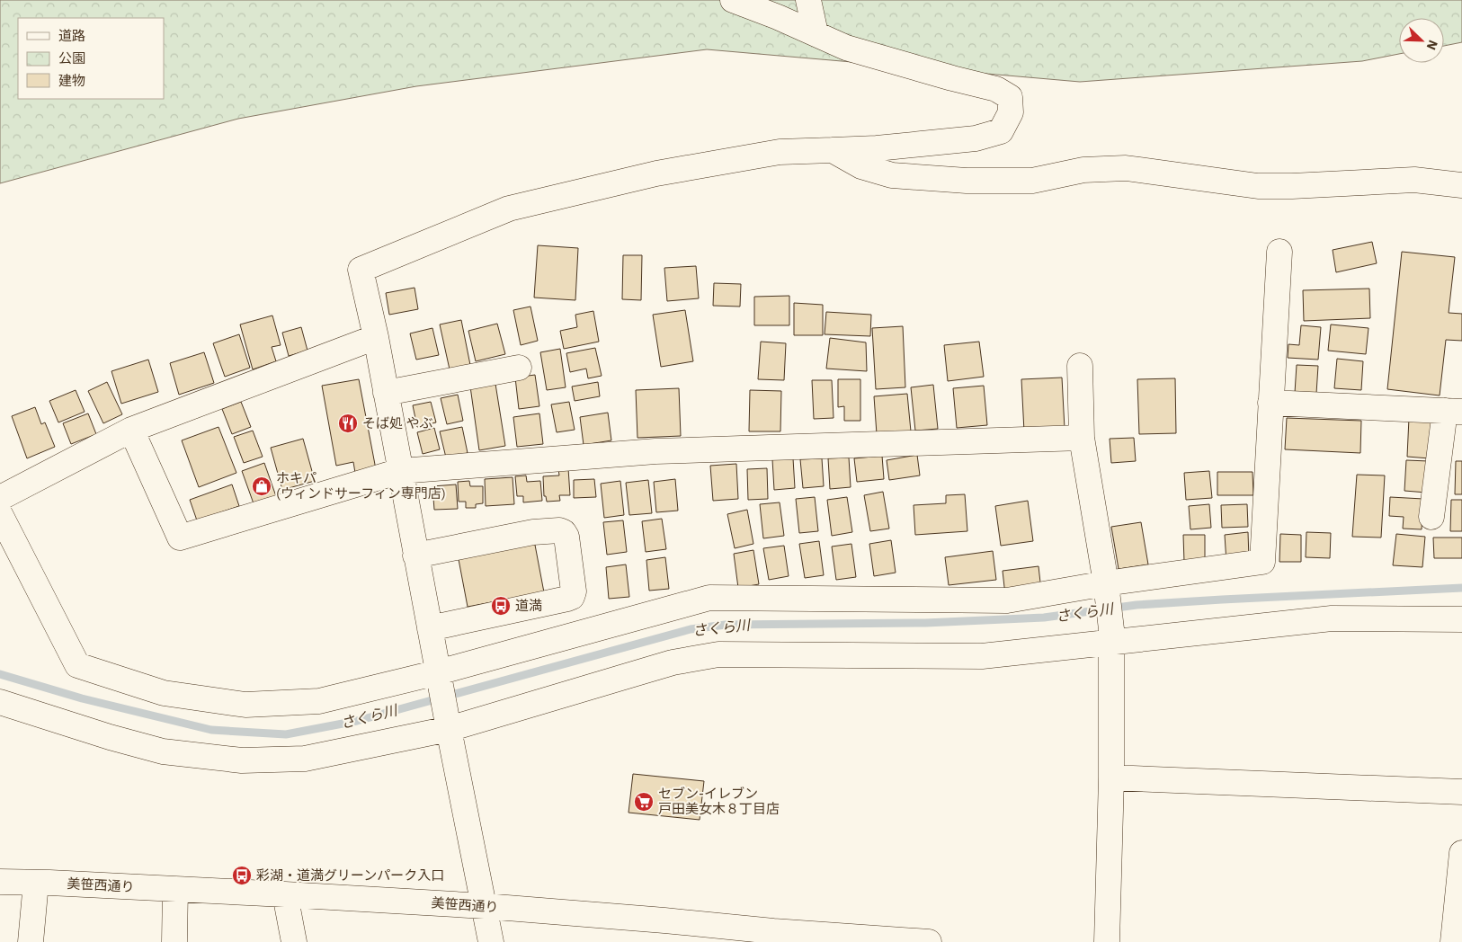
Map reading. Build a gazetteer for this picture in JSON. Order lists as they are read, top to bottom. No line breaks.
{"streets":{"street":["美笹西通り"]},"water":["さくら川"],"places":{"restaurant":["そば処 やぶ"],"shop":["ホキパ (ウィンドサーフィン専門店)"],"bus stop":["道満","彩湖・道満グリーンパーク入口"],"supermarket":["セブン-イレブン 戸田美女木８丁目店"]},"legend":["道路","公園","建物"],"north":"bottom right"}
